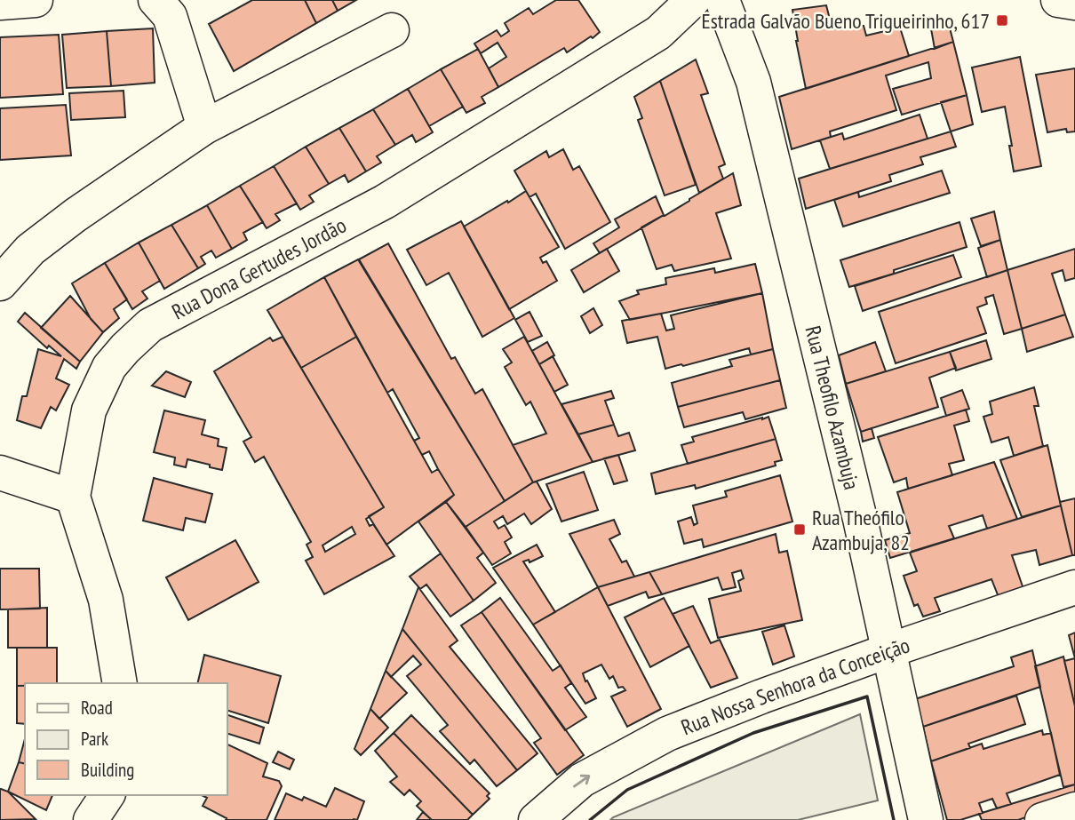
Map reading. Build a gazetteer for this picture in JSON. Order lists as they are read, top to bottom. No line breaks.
{"streets":{"street":["Rua Dona Gertudes Jordão","Rua Theofilo Azambuja","Rua Nossa Senhora da Conceição"]},"crossings":[["Rua Theofilo Azambuja","Rua Nossa Senhora da Conceição"]],"one_way":["Rua Nossa Senhora da Conceição"],"places":{"transit":["Estrada Galvão Bueno Trigueirinho, 617","Rua Theófilo Azambuja, 82"]},"legend":["Road","Park","Building"]}
